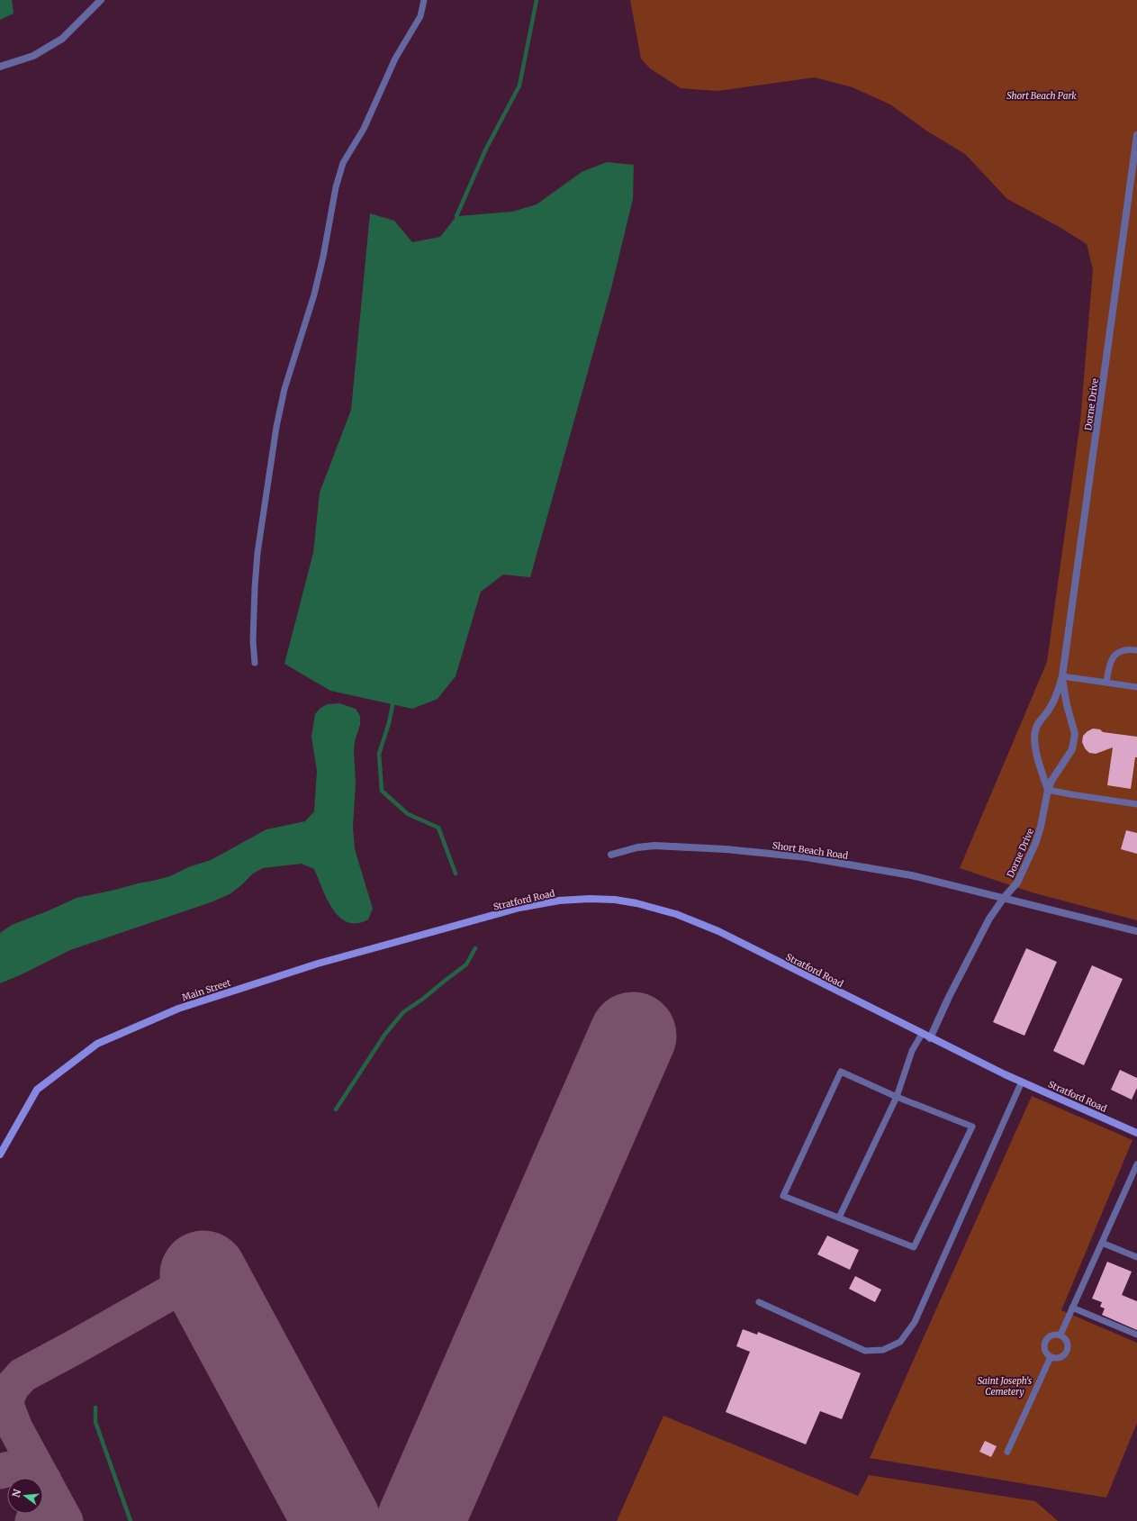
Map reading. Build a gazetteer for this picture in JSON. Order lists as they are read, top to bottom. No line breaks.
{"streets":{"main road":["Stratford Road","Main Street"],"street":["Dorne Drive","Short Beach Road"]},"crossings":[["Dorne Drive","Short Beach Road"],["Stratford Road","Main Street"]],"parks":["Short Beach Park","Saint Joseph's Cemetery"],"north":"left"}
